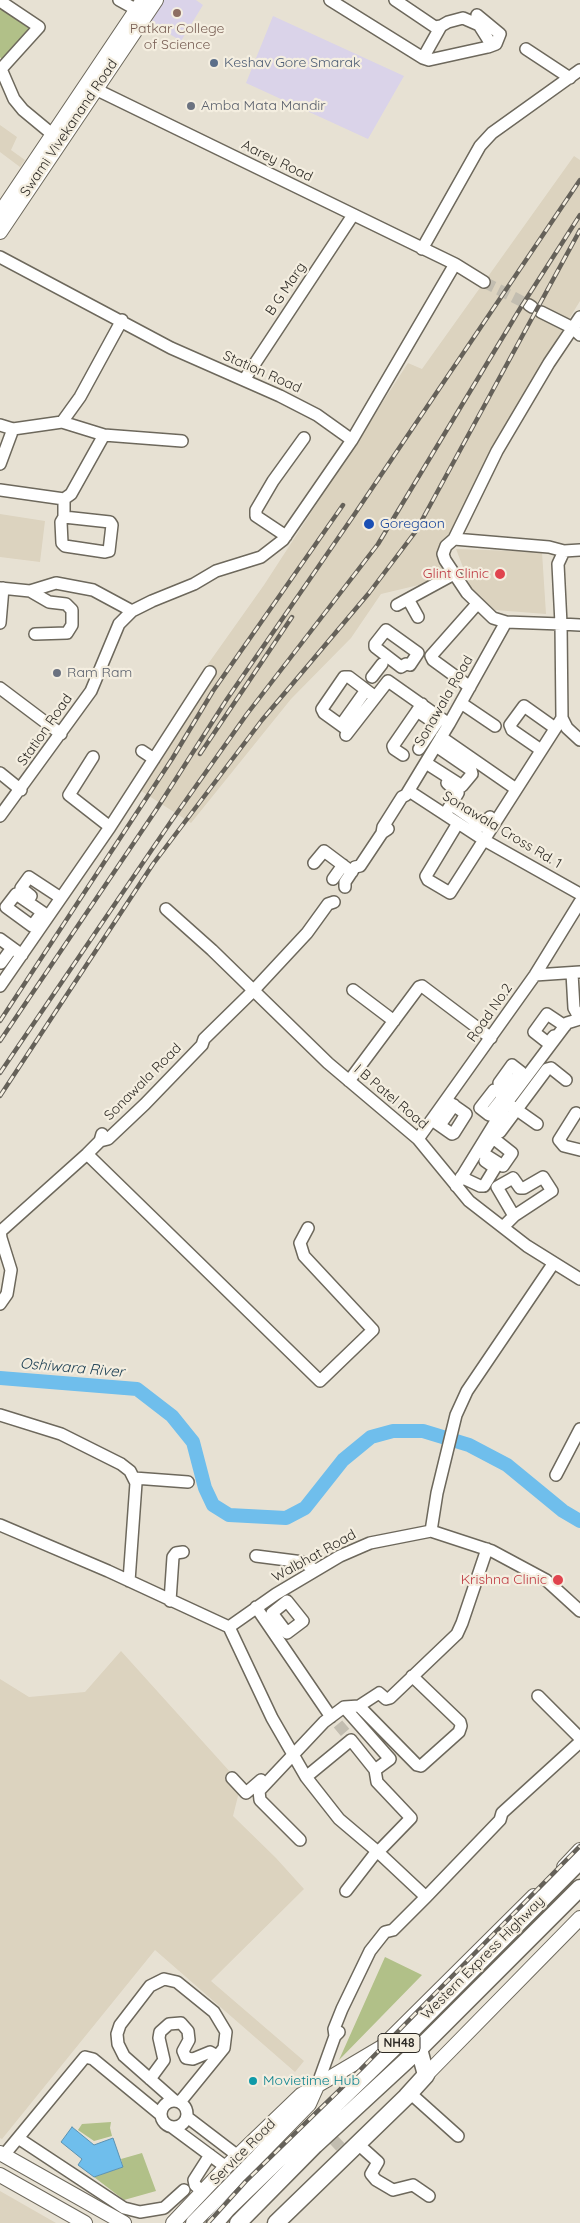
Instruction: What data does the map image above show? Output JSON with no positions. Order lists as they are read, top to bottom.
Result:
{
  "streets": {
    "highway": ["Western Express Highway", "NH48"],
    "main road": ["Swami Vivekanand Road", "Service Road"],
    "street": [
      "Aarey Road",
      "B G Marg",
      "Station Road",
      "Sonawala Road",
      "Sonawala Cross Rd. 1",
      "Road No.2",
      "I B Patel Road",
      "Walbhat Road"
    ]
  },
  "crossings": [
    ["Swami Vivekanand Road", "Aarey Road"],
    ["Aarey Road", "B G Marg"],
    ["B G Marg", "Station Road"],
    ["Sonawala Road", "Sonawala Cross Rd. 1"],
    ["Sonawala Road", "I B Patel Road"],
    ["Road No.2", "I B Patel Road"]
  ],
  "water": ["Oshiwara River"],
  "places": [
    "Patkar College of Science",
    "Keshav Gore Smarak",
    "Amba Mata Mandir",
    "Goregaon",
    "Glint Clinic",
    "Ram Ram",
    "Krishna Clinic",
    "Movietime Hub"
  ]
}
